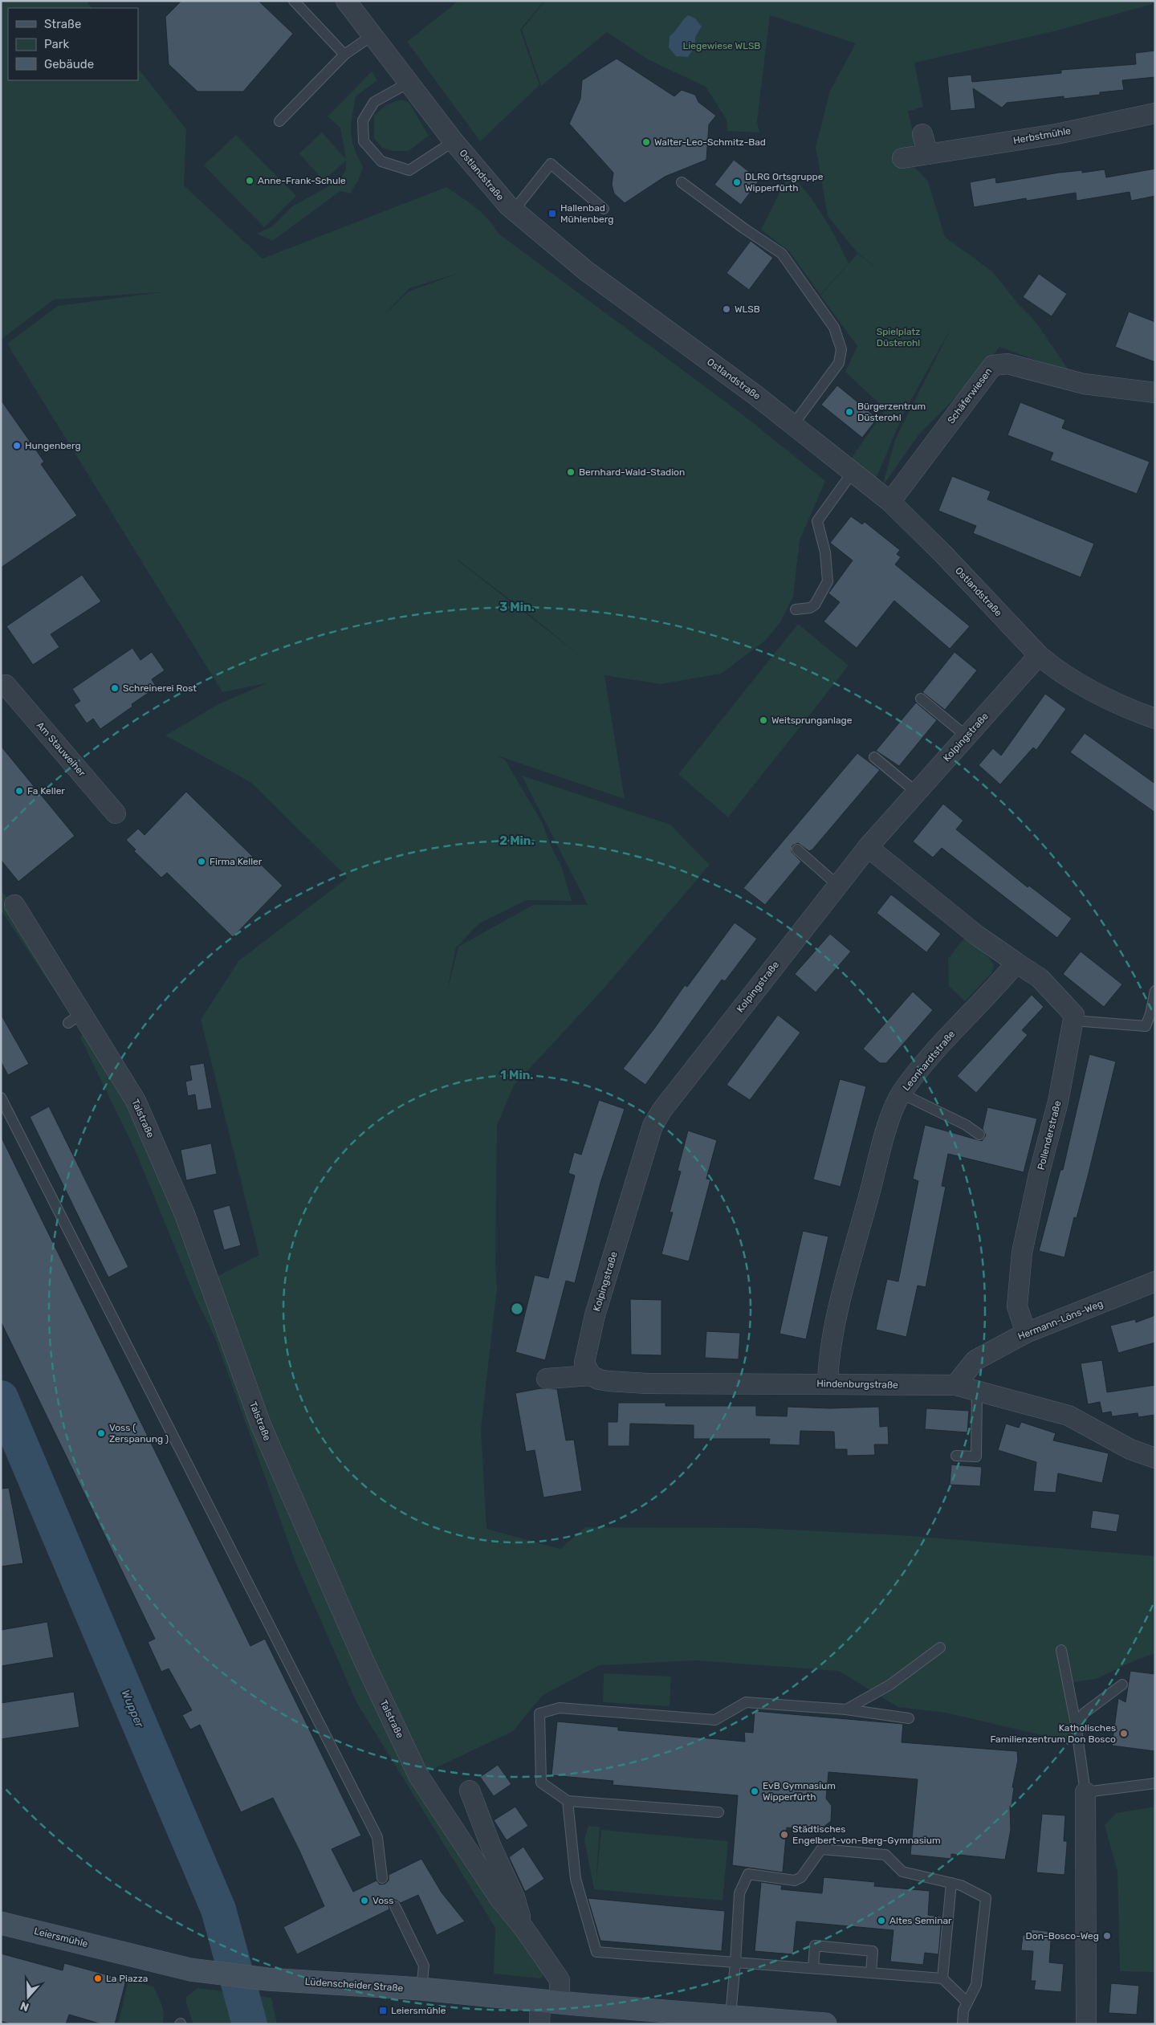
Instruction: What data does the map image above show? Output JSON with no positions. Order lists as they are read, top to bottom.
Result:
{
  "streets": {
    "main road": ["Leiersmühle", "Lüdenscheider Straße"],
    "street": [
      "Herbstmühle",
      "Ostlandstraße",
      "Schäferwiesen",
      "Kolpingstraße",
      "Am Stauweiher",
      "Leonhardtstraße",
      "Talstraße",
      "Pollenderstraße",
      "Hermann-Löns-Weg",
      "Hindenburgstraße"
    ]
  },
  "crossings": [
    ["Ostlandstraße", "Schäferwiesen"],
    ["Ostlandstraße", "Kolpingstraße"],
    ["Kolpingstraße", "Hindenburgstraße"],
    ["Leonhardtstraße", "Hindenburgstraße"],
    ["Talstraße", "Lüdenscheider Straße"],
    ["Pollenderstraße", "Hermann-Löns-Weg"],
    ["Hermann-Löns-Weg", "Hindenburgstraße"],
    ["Leiersmühle", "Lüdenscheider Straße"]
  ],
  "water": ["Wupper"],
  "parks": ["Liegewiese WLSB", "Spielplatz Düsterohl"],
  "places": {
    "other": [
      "Walter-Leo-Schmitz-Bad",
      "Anne-Frank-Schule",
      "DLRG Ortsgruppe Wipperfürth",
      "WLSB",
      "Bürgerzentrum Düsterohl",
      "Hungenberg",
      "Bernhard-Wald-Stadion",
      "Schreinerei Rost",
      "Weitsprunganlage",
      "Fa Keller",
      "Firma Keller",
      "Voss ( Zerspanung )",
      "Katholisches Familienzentrum Don Bosco",
      "EvB Gymnasium Wipperfürth",
      "Städtisches Engelbert-von-Berg-Gymnasium",
      "Voss",
      "Altes Seminar",
      "Don-Bosco-Weg",
      "La Piazza"
    ],
    "transit": ["Hallenbad Mühlenberg", "Leiersmühle"]
  },
  "legend": ["Straße", "Park", "Gebäude"],
  "north": "bottom",
  "rings": ["3 Min.", "2 Min.", "1 Min."]
}
